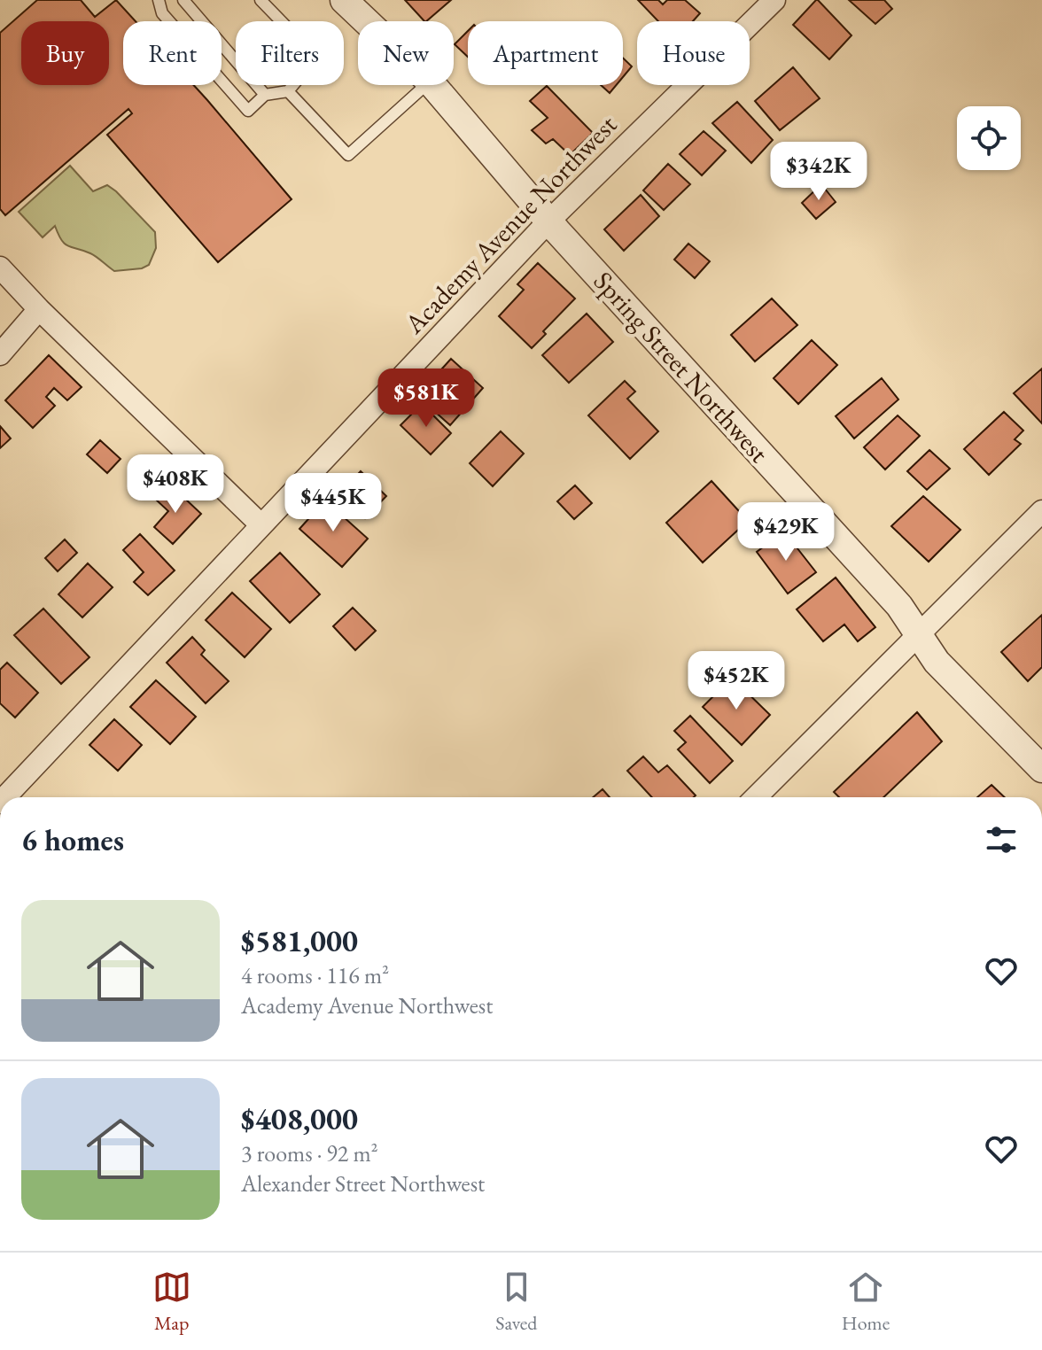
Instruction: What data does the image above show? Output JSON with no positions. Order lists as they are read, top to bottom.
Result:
{
  "streets": {
    "street": ["Academy Avenue Northwest", "Spring Street Northwest"]
  },
  "crossings": [
    ["Academy Avenue Northwest", "Spring Street Northwest"]
  ],
  "page": {
    "chip": [
      "Buy",
      "Rent",
      "Filters",
      "New",
      "Apartment",
      "House"
    ],
    "price": [
      "$342K",
      "$581K",
      "$408K",
      "$445K",
      "$429K",
      "$452K"
    ],
    "heading": "6 homes",
    "list": [
      {
        "name": "$581,000",
        "note": "4 rooms · 116 m² · Academy Avenue Northwest"
      },
      {
        "name": "$408,000",
        "note": "3 rooms · 92 m² · Alexander Street Northwest"
      }
    ],
    "tabs": ["Map", "Saved", "Home"]
  }
}
